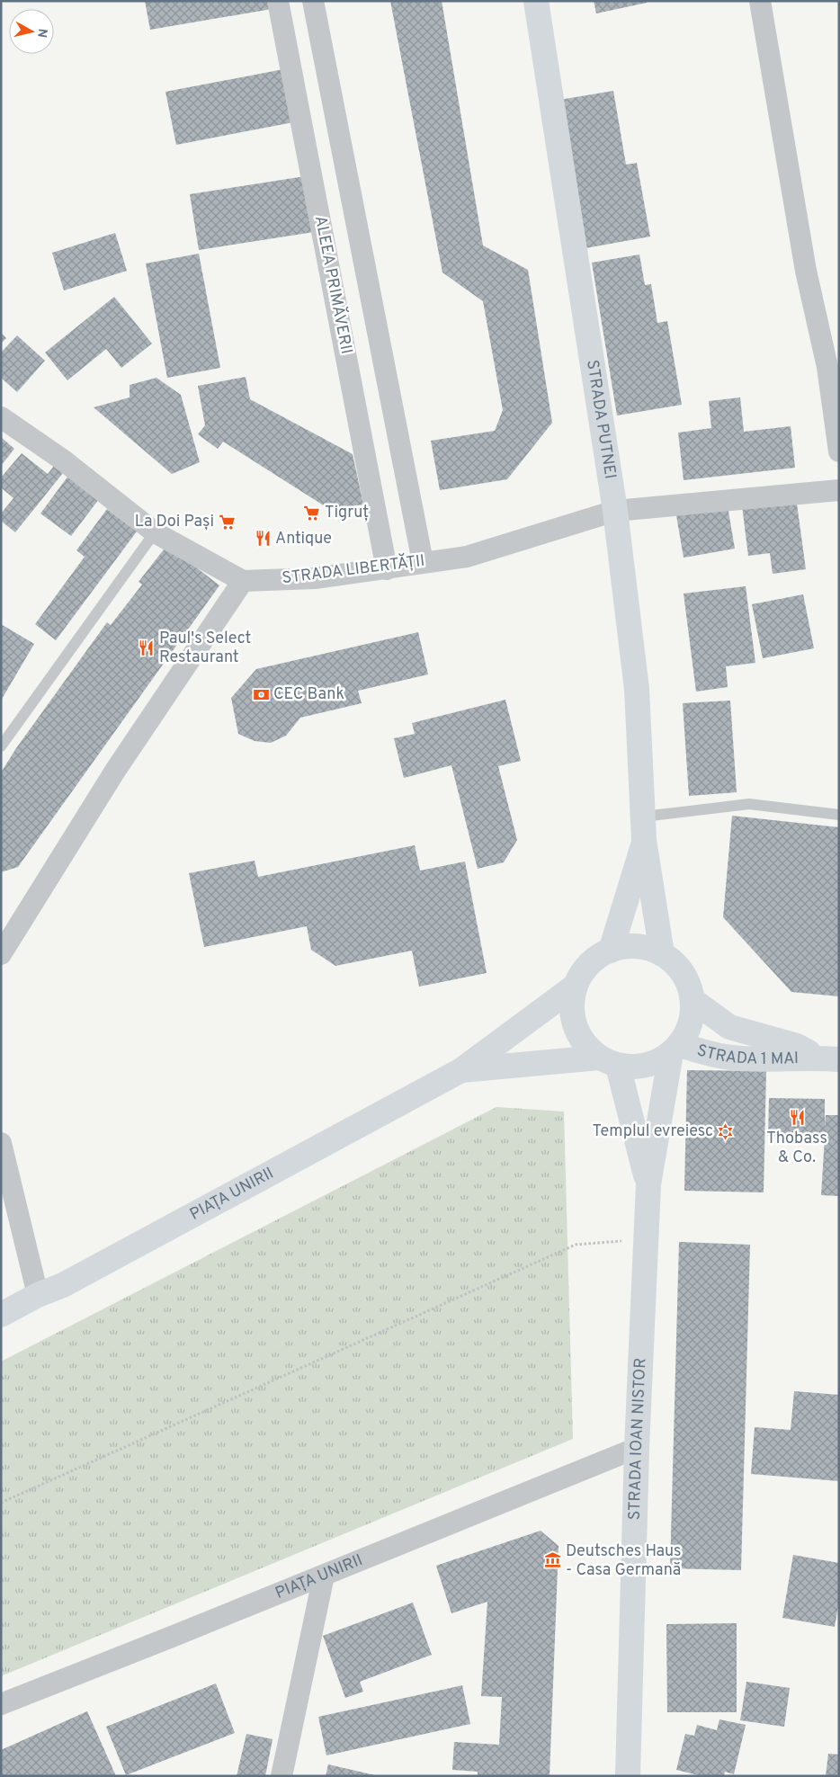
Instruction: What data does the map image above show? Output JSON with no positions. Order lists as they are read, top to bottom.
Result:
{
  "streets": {
    "main road": [
      "STRADA PUTNEI",
      "STRADA 1 MAI",
      "PIAȚA UNIRII",
      "STRADA IOAN NISTOR"
    ],
    "street": ["ALEEA PRIMĂVERII", "STRADA LIBERTĂȚII"]
  },
  "crossings": [
    ["ALEEA PRIMĂVERII", "STRADA LIBERTĂȚII"],
    ["STRADA PUTNEI", "STRADA LIBERTĂȚII"],
    ["STRADA PUTNEI", "STRADA 1 MAI"],
    ["STRADA PUTNEI", "PIAȚA UNIRII"],
    ["STRADA PUTNEI", "STRADA IOAN NISTOR"],
    ["STRADA 1 MAI", "PIAȚA UNIRII"],
    ["STRADA 1 MAI", "STRADA IOAN NISTOR"],
    ["PIAȚA UNIRII", "STRADA IOAN NISTOR"]
  ],
  "places": {
    "supermarket": ["Tigruț", "La Doi Pași"],
    "restaurant": ["Antique", "Paul's Select Restaurant", "Thobass & Co."],
    "bank": ["CEC Bank"],
    "synagogue": ["Templul evreiesc"],
    "museum": ["Deutsches Haus - Casa Germană"]
  },
  "north": "right"
}
